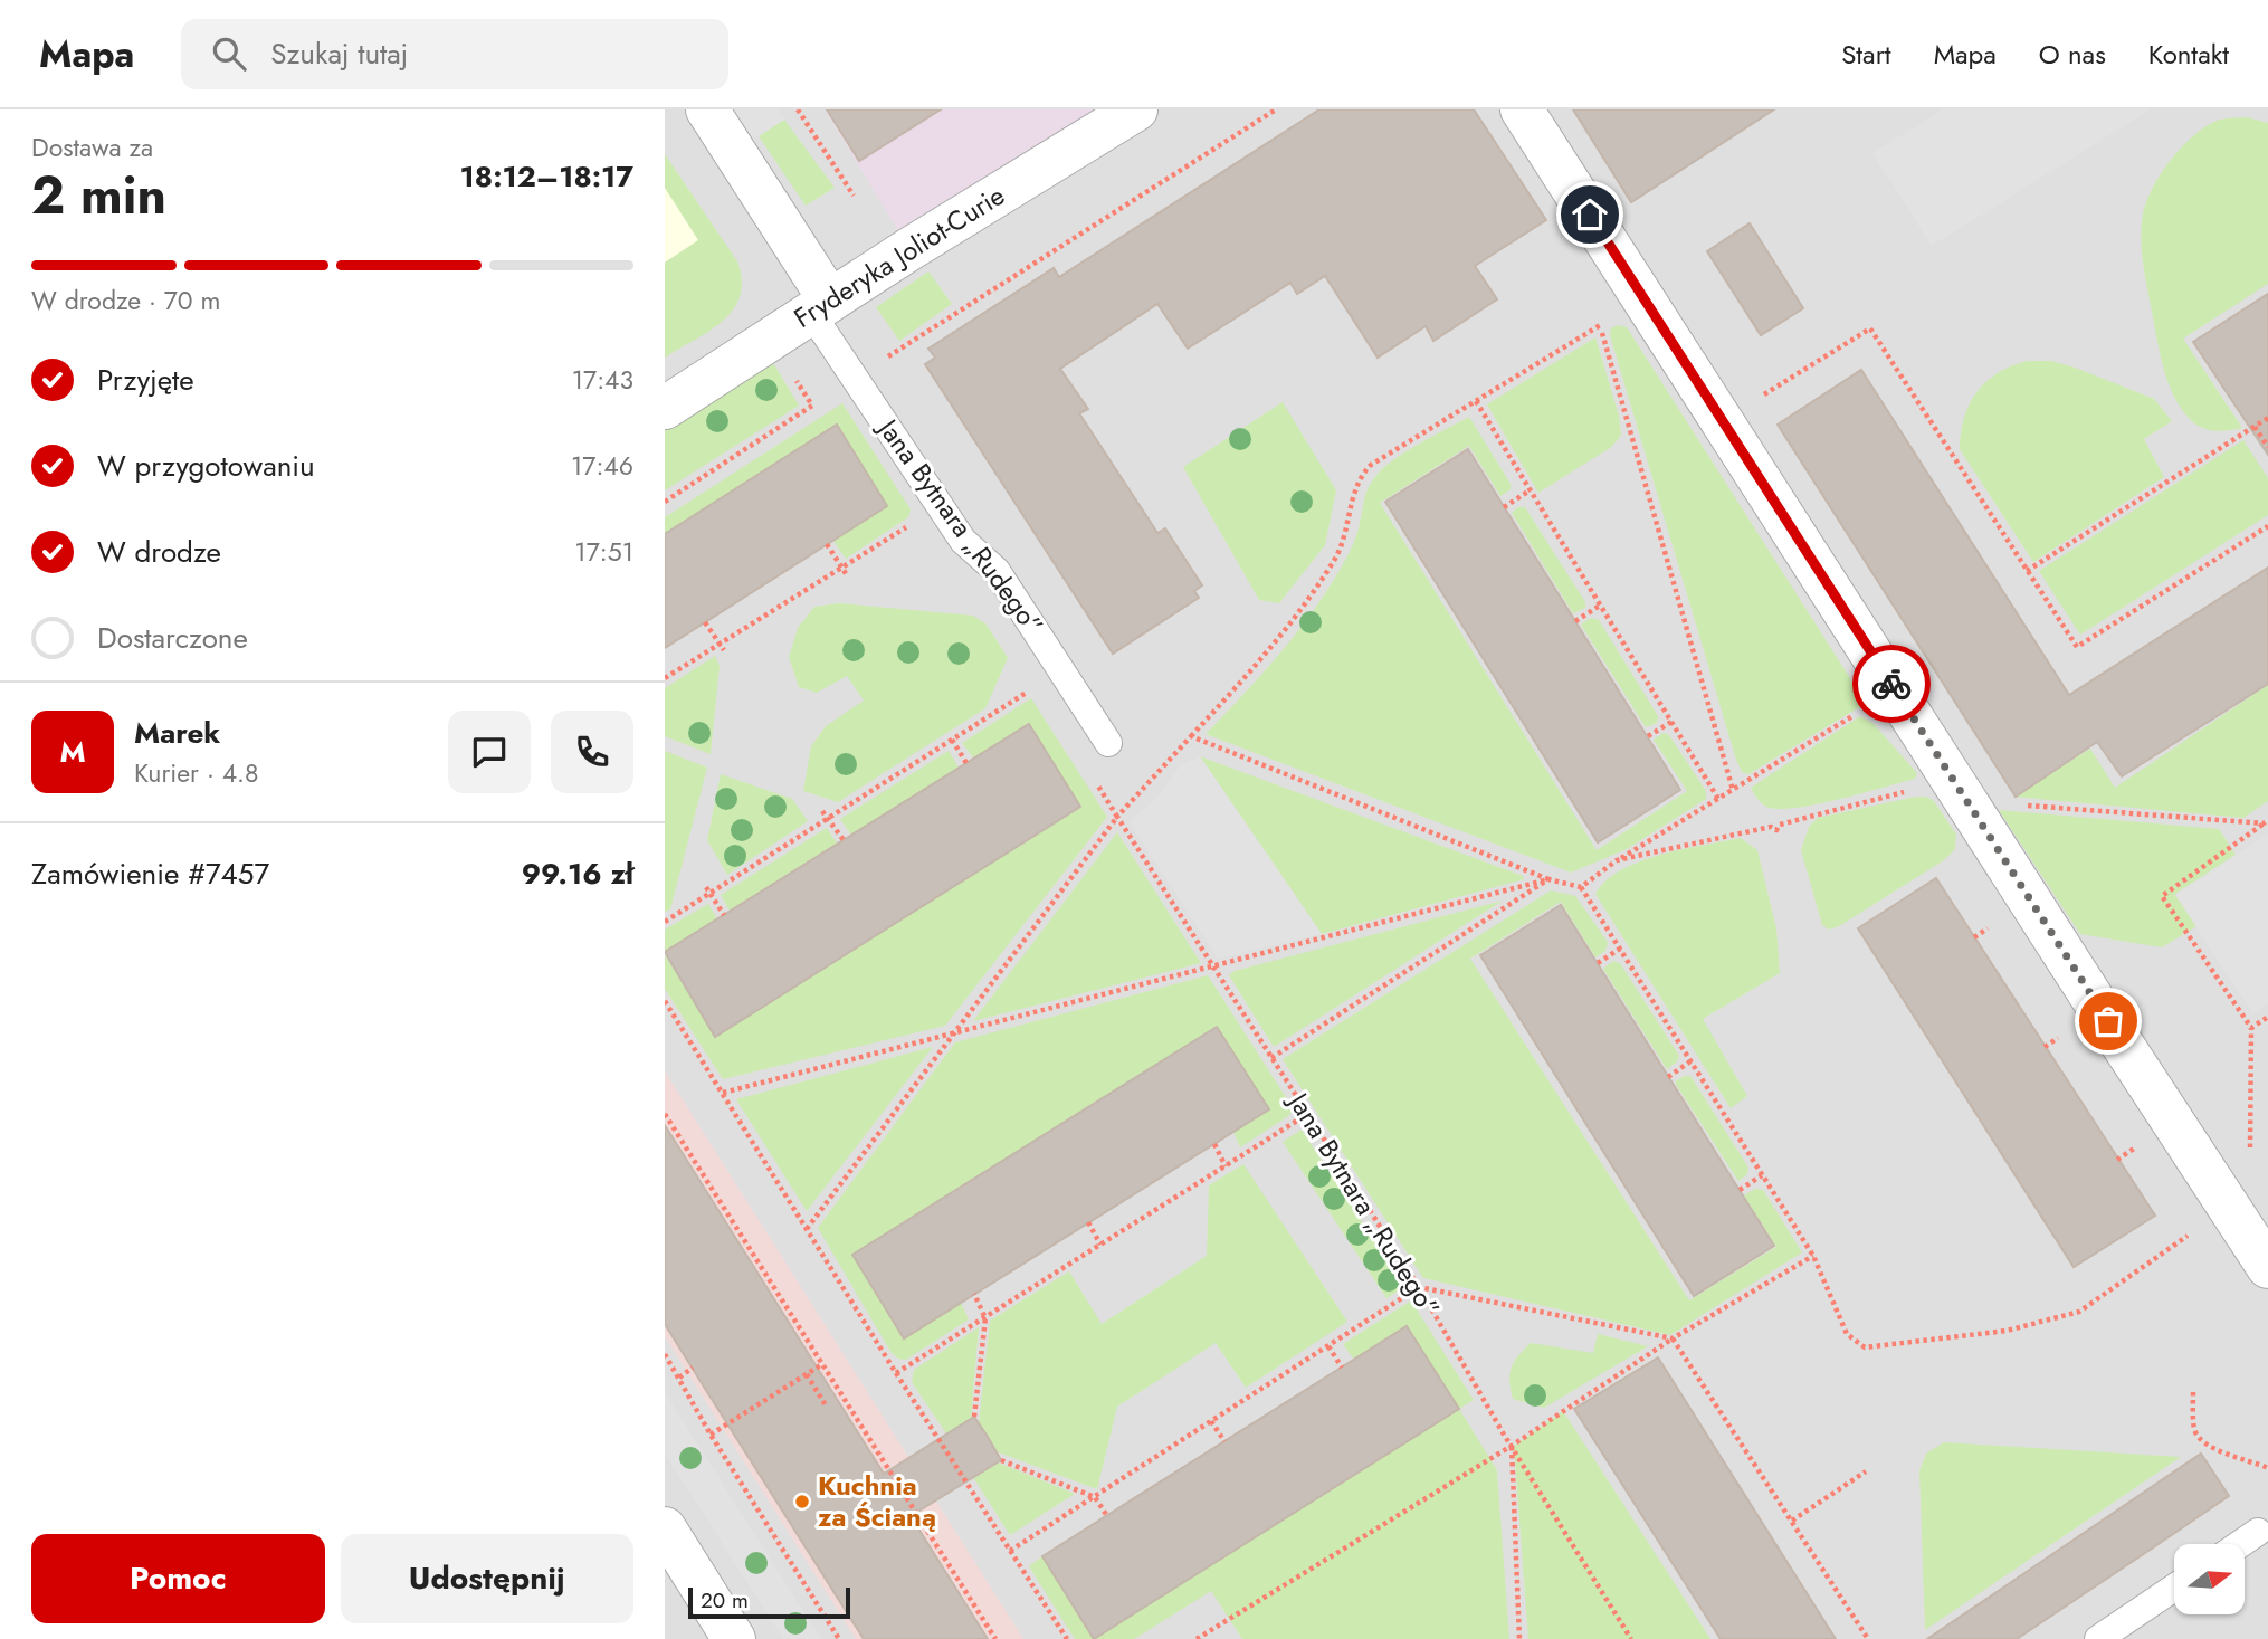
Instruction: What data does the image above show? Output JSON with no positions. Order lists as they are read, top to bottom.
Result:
{
  "streets": {
    "street": ["Fryderyka Joliot-Curie", "Jana Bytnara „Rudego”"]
  },
  "crossings": [
    ["Fryderyka Joliot-Curie", "Jana Bytnara „Rudego”"]
  ],
  "places": ["Kuchnia za Ścianą"],
  "scale_bar": "20 m",
  "north": "right",
  "page": {
    "header": "Mapa",
    "search": "Szukaj tutaj",
    "nav": [
      "Start",
      "Mapa",
      "O nas",
      "Kontakt"
    ],
    "heading": ["2 min", "Dostawa za", "18:12–18:17"],
    "panel": [
      "Marek",
      "Kurier · 4.8",
      "Zamówienie #7457",
      "99.16 zł"
    ],
    "bar": "W drodze · 70 m",
    "list": [
      ["Przyjęte", "17:43"],
      ["W przygotowaniu", "17:46"],
      ["W drodze", "17:51"],
      "Dostarczone"
    ],
    "round": "M",
    "buttons": ["Pomoc", "Udostępnij"],
    "scale": "20 m"
  }
}
